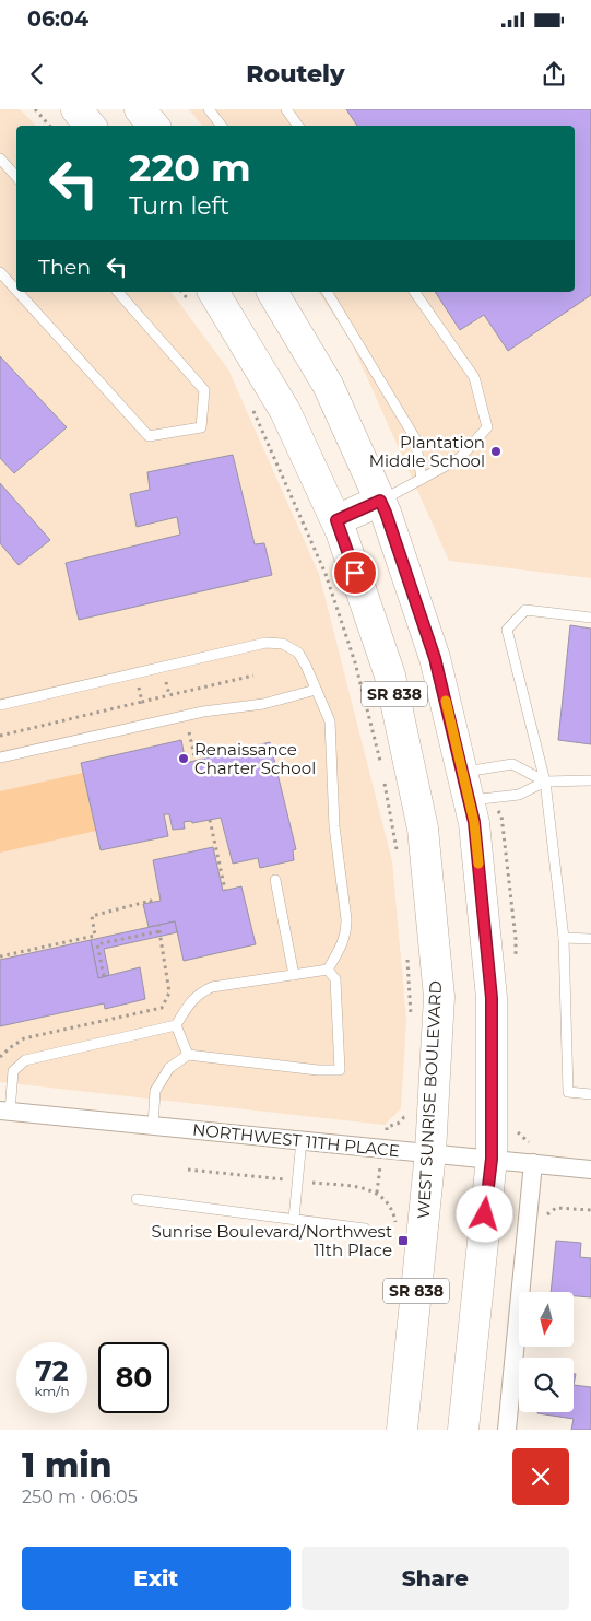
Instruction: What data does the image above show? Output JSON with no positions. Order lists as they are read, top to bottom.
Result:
{
  "streets": {
    "highway": ["SR 838", "WEST SUNRISE BOULEVARD"],
    "street": ["NORTHWEST 11TH PLACE"]
  },
  "crossings": [
    ["SR 838", "NORTHWEST 11TH PLACE"],
    ["WEST SUNRISE BOULEVARD", "NORTHWEST 11TH PLACE"]
  ],
  "places": {
    "other": ["Plantation Middle School", "Renaissance Charter School"],
    "transit": ["Sunrise Boulevard/Northwest 11th Place"]
  },
  "north": "bottom",
  "page": {
    "status": "06:04",
    "header": "Routely",
    "turn": ["220 m", "Turn left"],
    "then": "Then",
    "speed": "72 km/h",
    "limit": "80",
    "heading": ["1 min", "250 m · 06:05"],
    "buttons": ["Exit", "Share"]
  }
}
